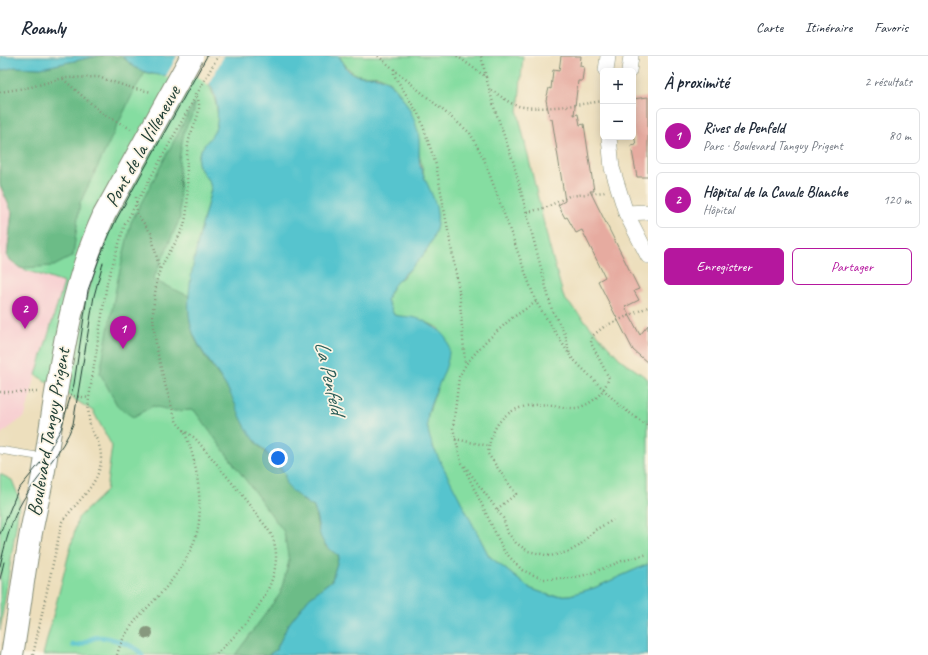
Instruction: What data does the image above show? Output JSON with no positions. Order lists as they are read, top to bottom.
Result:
{
  "streets": {
    "main road": ["Pont de la Villeneuve", "Boulevard Tanguy Prigent"]
  },
  "crossings": [
    ["Pont de la Villeneuve", "Boulevard Tanguy Prigent"]
  ],
  "water": ["La Penfeld"],
  "page": {
    "header": "Roamly",
    "nav": ["Carte", "Itinéraire", "Favoris"],
    "heading": ["À proximité", "2 résultats"],
    "map_buttons": ["+", "−"],
    "list": [
      {
        "mark": "1",
        "name": "Rives de Penfeld",
        "note": "Parc · Boulevard Tanguy Prigent",
        "value": "80 m"
      },
      {
        "mark": "2",
        "name": "Hôpital de la Cavale Blanche",
        "note": "Hôpital",
        "value": "120 m"
      }
    ],
    "buttons": ["Enregistrer", "Partager"],
    "pins": ["2", "1"]
  }
}
